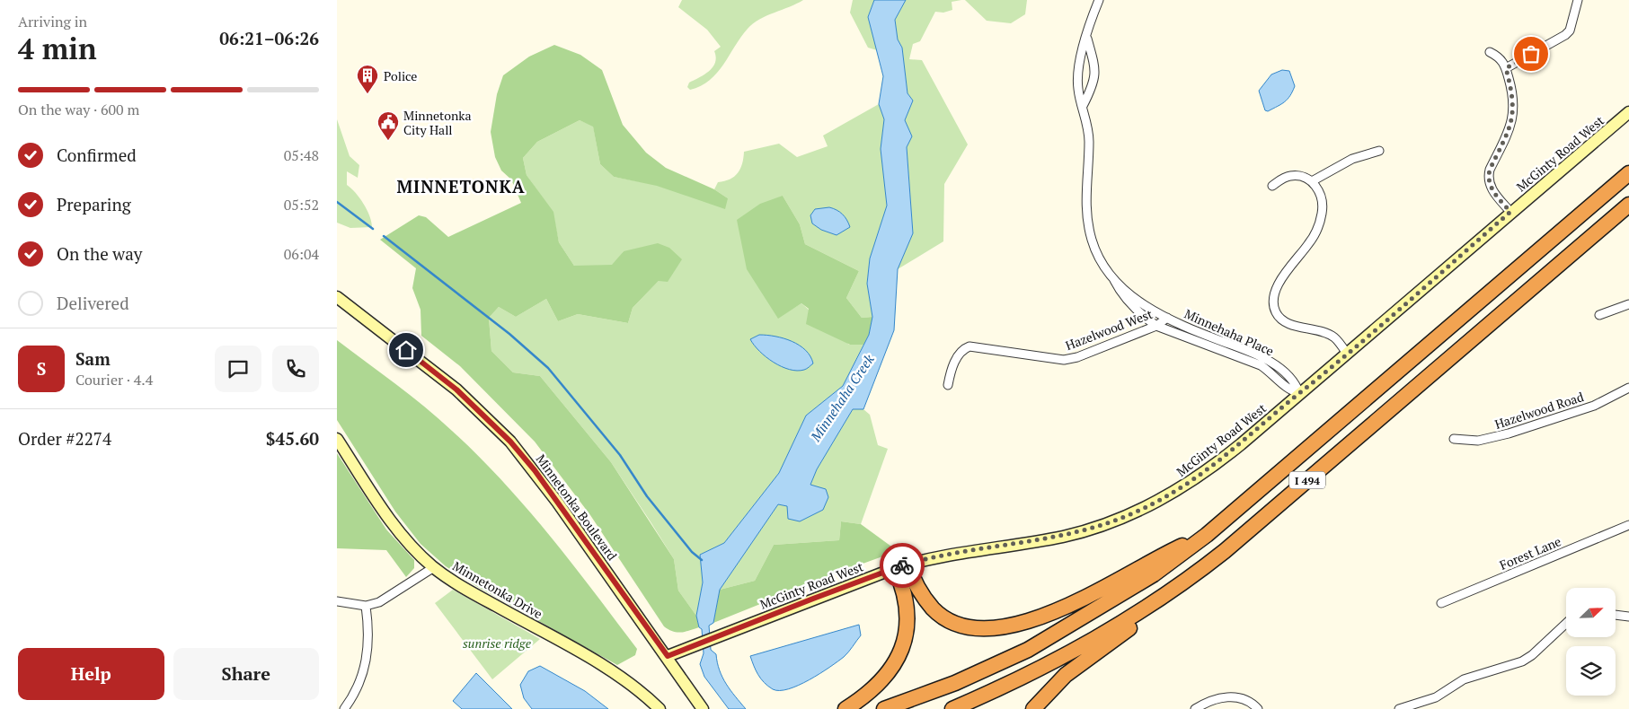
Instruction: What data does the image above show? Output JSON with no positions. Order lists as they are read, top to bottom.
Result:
{
  "streets": {
    "highway": ["I 494"],
    "main road": ["McGinty Road West", "Minnetonka Boulevard", "Minnetonka Drive"],
    "street": [
      "Hazelwood West",
      "Minnehaha Place",
      "Hazelwood Road",
      "Forest Lane"
    ]
  },
  "crossings": [
    ["McGinty Road West", "Minnehaha Place"],
    ["McGinty Road West", "Minnetonka Boulevard"],
    ["Hazelwood West", "Minnehaha Place"]
  ],
  "districts": ["MINNETONKA"],
  "water": ["Minnehaha Creek"],
  "parks": ["sunrise ridge"],
  "places": {
    "building": ["Police"],
    "public building": ["Minnetonka City Hall"]
  },
  "north": "top right",
  "page": {
    "heading": ["4 min", "Arriving in", "06:21–06:26"],
    "panel": [
      "Sam",
      "Courier · 4.4",
      "Order #2274",
      "$45.60"
    ],
    "bar": "On the way · 600 m",
    "list": [
      ["Confirmed", "05:48"],
      ["Preparing", "05:52"],
      ["On the way", "06:04"],
      "Delivered"
    ],
    "round": "S",
    "buttons": ["Help", "Share"]
  }
}
